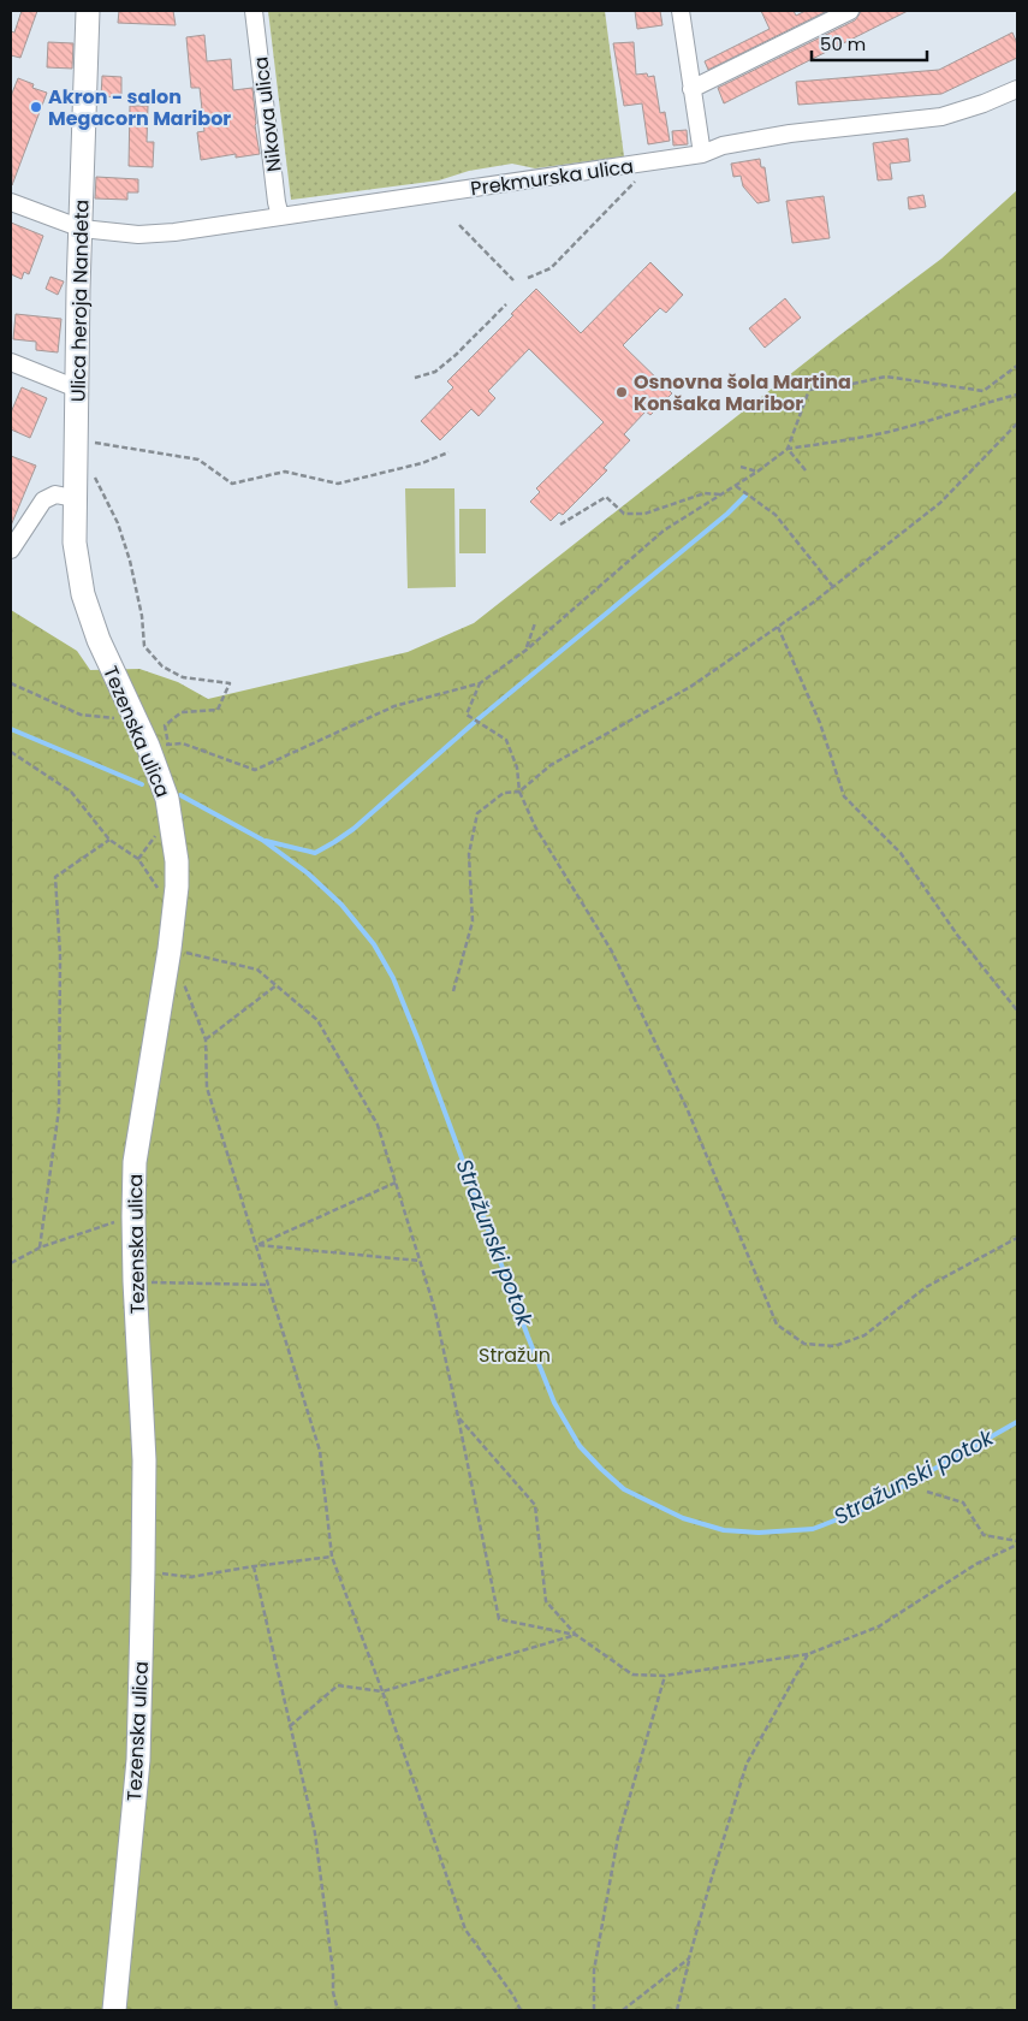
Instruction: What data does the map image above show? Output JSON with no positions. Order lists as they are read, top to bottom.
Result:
{
  "streets": {
    "street": [
      "Nikova ulica",
      "Prekmurska ulica",
      "Ulica heroja Nandeta",
      "Tezenska ulica"
    ]
  },
  "crossings": [
    ["Nikova ulica", "Prekmurska ulica"],
    ["Prekmurska ulica", "Ulica heroja Nandeta"],
    ["Ulica heroja Nandeta", "Tezenska ulica"]
  ],
  "water": ["Stražunski potok"],
  "parks": ["Stražun"],
  "places": ["Akron - salon Megacorn Maribor", "Osnovna šola Martina Konšaka Maribor"],
  "scale_bar": "50 m"
}
